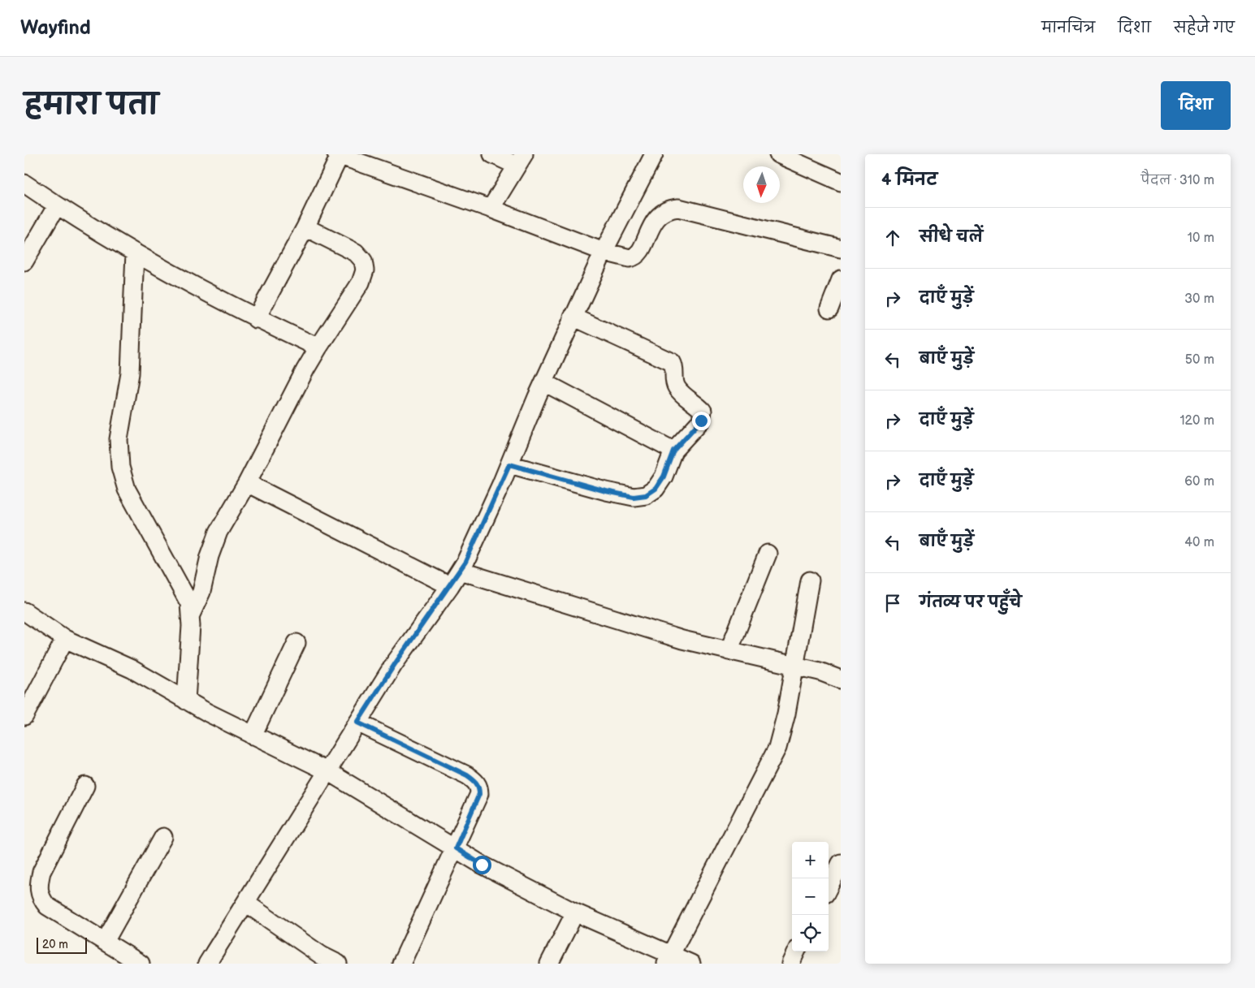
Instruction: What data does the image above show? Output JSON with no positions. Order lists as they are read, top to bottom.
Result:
{
  "scale_bar": "20 m",
  "north": "bottom",
  "page": {
    "header": "Wayfind",
    "nav": ["मानचित्र", "दिशा", "सहेजे गए"],
    "title": "हमारा पता",
    "buttons": "दिशा",
    "heading": ["4 मिनट", "पैदल · 310 m"],
    "list": [
      ["सीधे चलें", "10 m"],
      ["दाएँ मुड़ें", "30 m"],
      ["बाएँ मुड़ें", "50 m"],
      ["दाएँ मुड़ें", "120 m"],
      ["दाएँ मुड़ें", "60 m"],
      ["बाएँ मुड़ें", "40 m"],
      "गंतव्य पर पहुँचे"
    ],
    "map_buttons": ["+", "−"],
    "scale": "20 m"
  }
}
